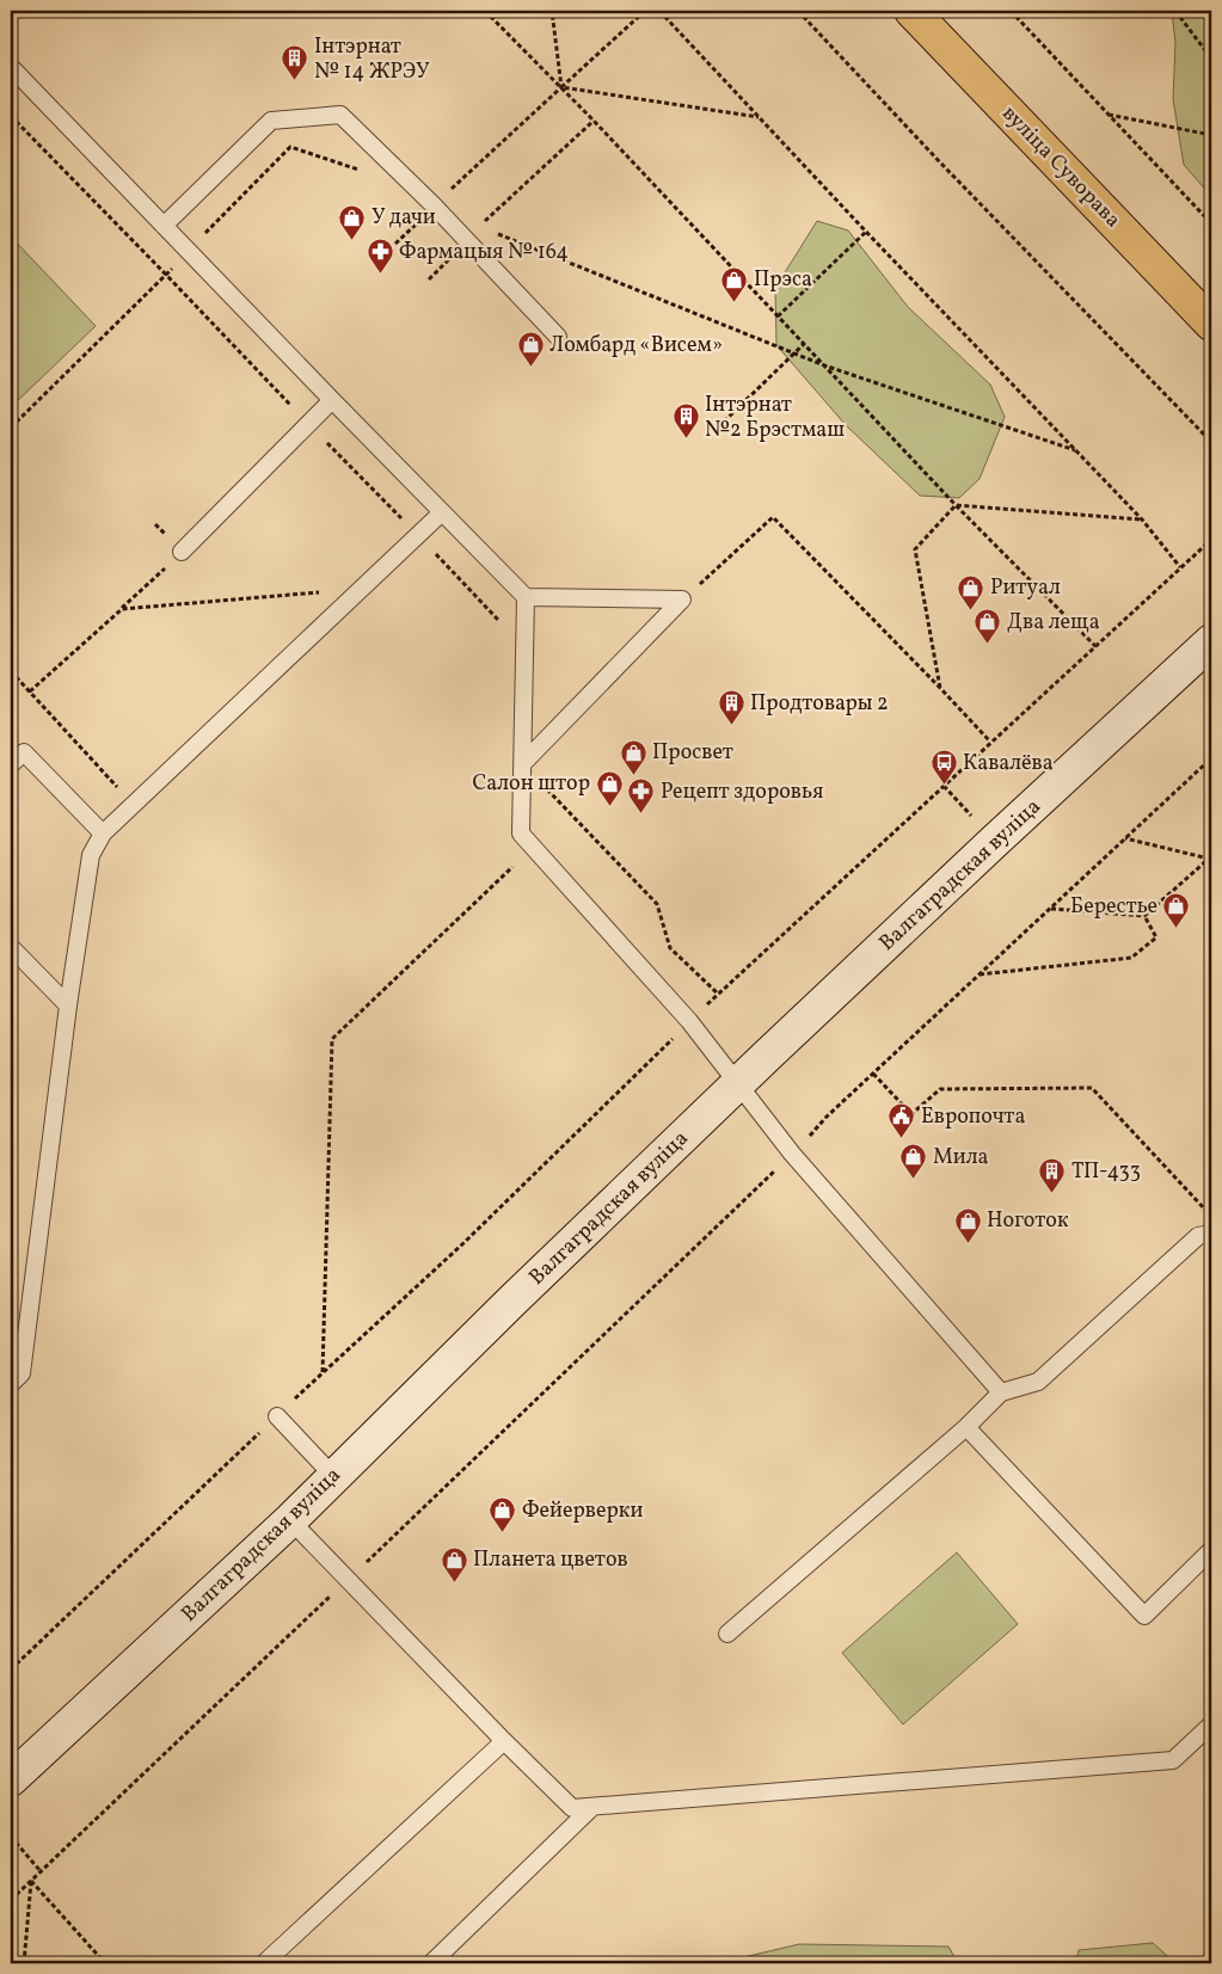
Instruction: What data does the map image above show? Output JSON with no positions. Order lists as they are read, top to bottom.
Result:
{
  "streets": {
    "main road": ["вуліца Суворава", "Валгаградская вуліца"]
  },
  "places": {
    "building": [
      "Інтэрнат № 14 ЖРЭУ",
      "Інтэрнат №2 Брэстмаш",
      "Продтовары 2",
      "ТП-433"
    ],
    "shop": [
      "У дачи",
      "Прэса",
      "Ломбард «Висем»",
      "Ритуал",
      "Два леща",
      "Просвет",
      "Салон штор",
      "Берестье",
      "Мила",
      "Ноготок",
      "Фейерверки",
      "Планета цветов"
    ],
    "pharmacy": ["Фармацыя № 164", "Рецепт здоровья"],
    "bus stop": ["Кавалёва"],
    "public building": ["Европочта"]
  }
}
